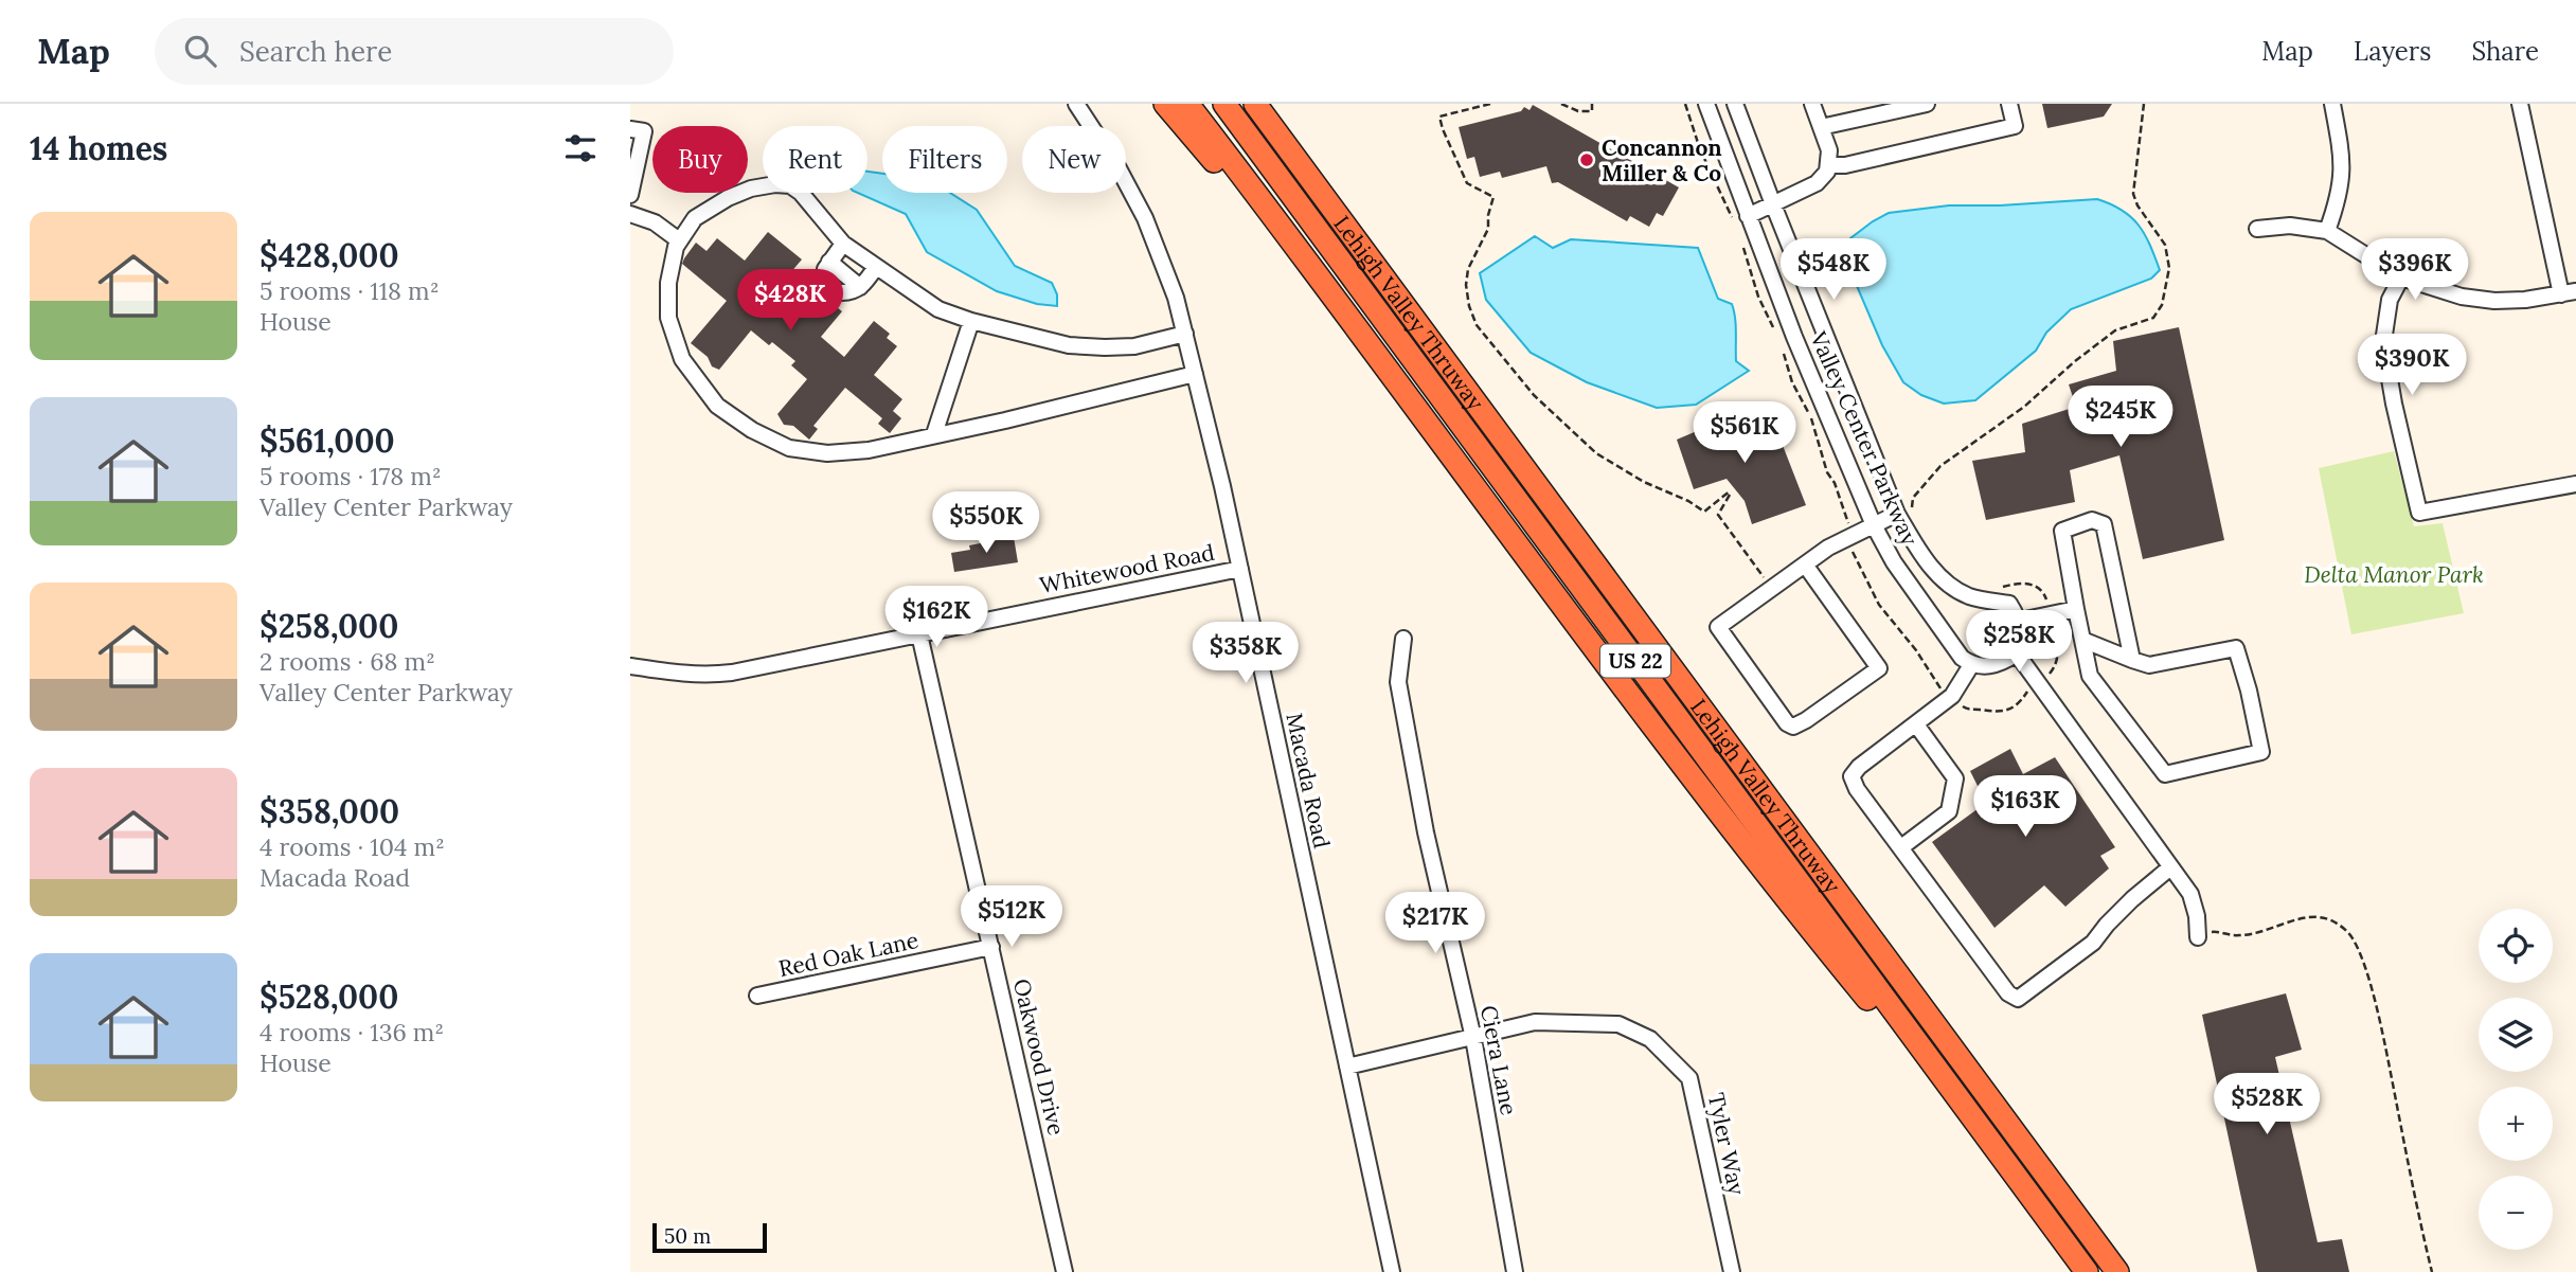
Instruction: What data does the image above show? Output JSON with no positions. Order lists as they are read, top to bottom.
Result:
{
  "streets": {
    "highway": ["Lehigh Valley Thruway", "US 22"],
    "street": [
      "Valley Center Parkway",
      "Whitewood Road",
      "Macada Road",
      "Red Oak Lane",
      "Oakwood Drive",
      "Ciera Lane",
      "Tyler Way"
    ]
  },
  "crossings": [
    ["Whitewood Road", "Macada Road"],
    ["Whitewood Road", "Oakwood Drive"],
    ["Macada Road", "Tyler Way"],
    ["Red Oak Lane", "Oakwood Drive"],
    ["Ciera Lane", "Tyler Way"]
  ],
  "parks": ["Delta Manor Park"],
  "places": ["Concannon Miller & Co"],
  "scale_bar": "50 m",
  "page": {
    "header": "Map",
    "search": "Search here",
    "nav": ["Map", "Layers", "Share"],
    "heading": "14 homes",
    "chip": [
      "Buy",
      "Rent",
      "Filters",
      "New"
    ],
    "list": [
      {
        "name": "$428,000",
        "note": "5 rooms · 118 m² · House"
      },
      {
        "name": "$561,000",
        "note": "5 rooms · 178 m² · Valley Center Parkway"
      },
      {
        "name": "$258,000",
        "note": "2 rooms · 68 m² · Valley Center Parkway"
      },
      {
        "name": "$358,000",
        "note": "4 rooms · 104 m² · Macada Road"
      },
      {
        "name": "$528,000",
        "note": "4 rooms · 136 m² · House"
      }
    ],
    "price": [
      "$548K",
      "$396K",
      "$428K",
      "$390K",
      "$245K",
      "$561K",
      "$550K",
      "$162K",
      "$258K",
      "$358K",
      "$163K",
      "$512K",
      "$217K",
      "$528K"
    ],
    "map_buttons": ["+", "−"],
    "scale": "50 m"
  }
}
